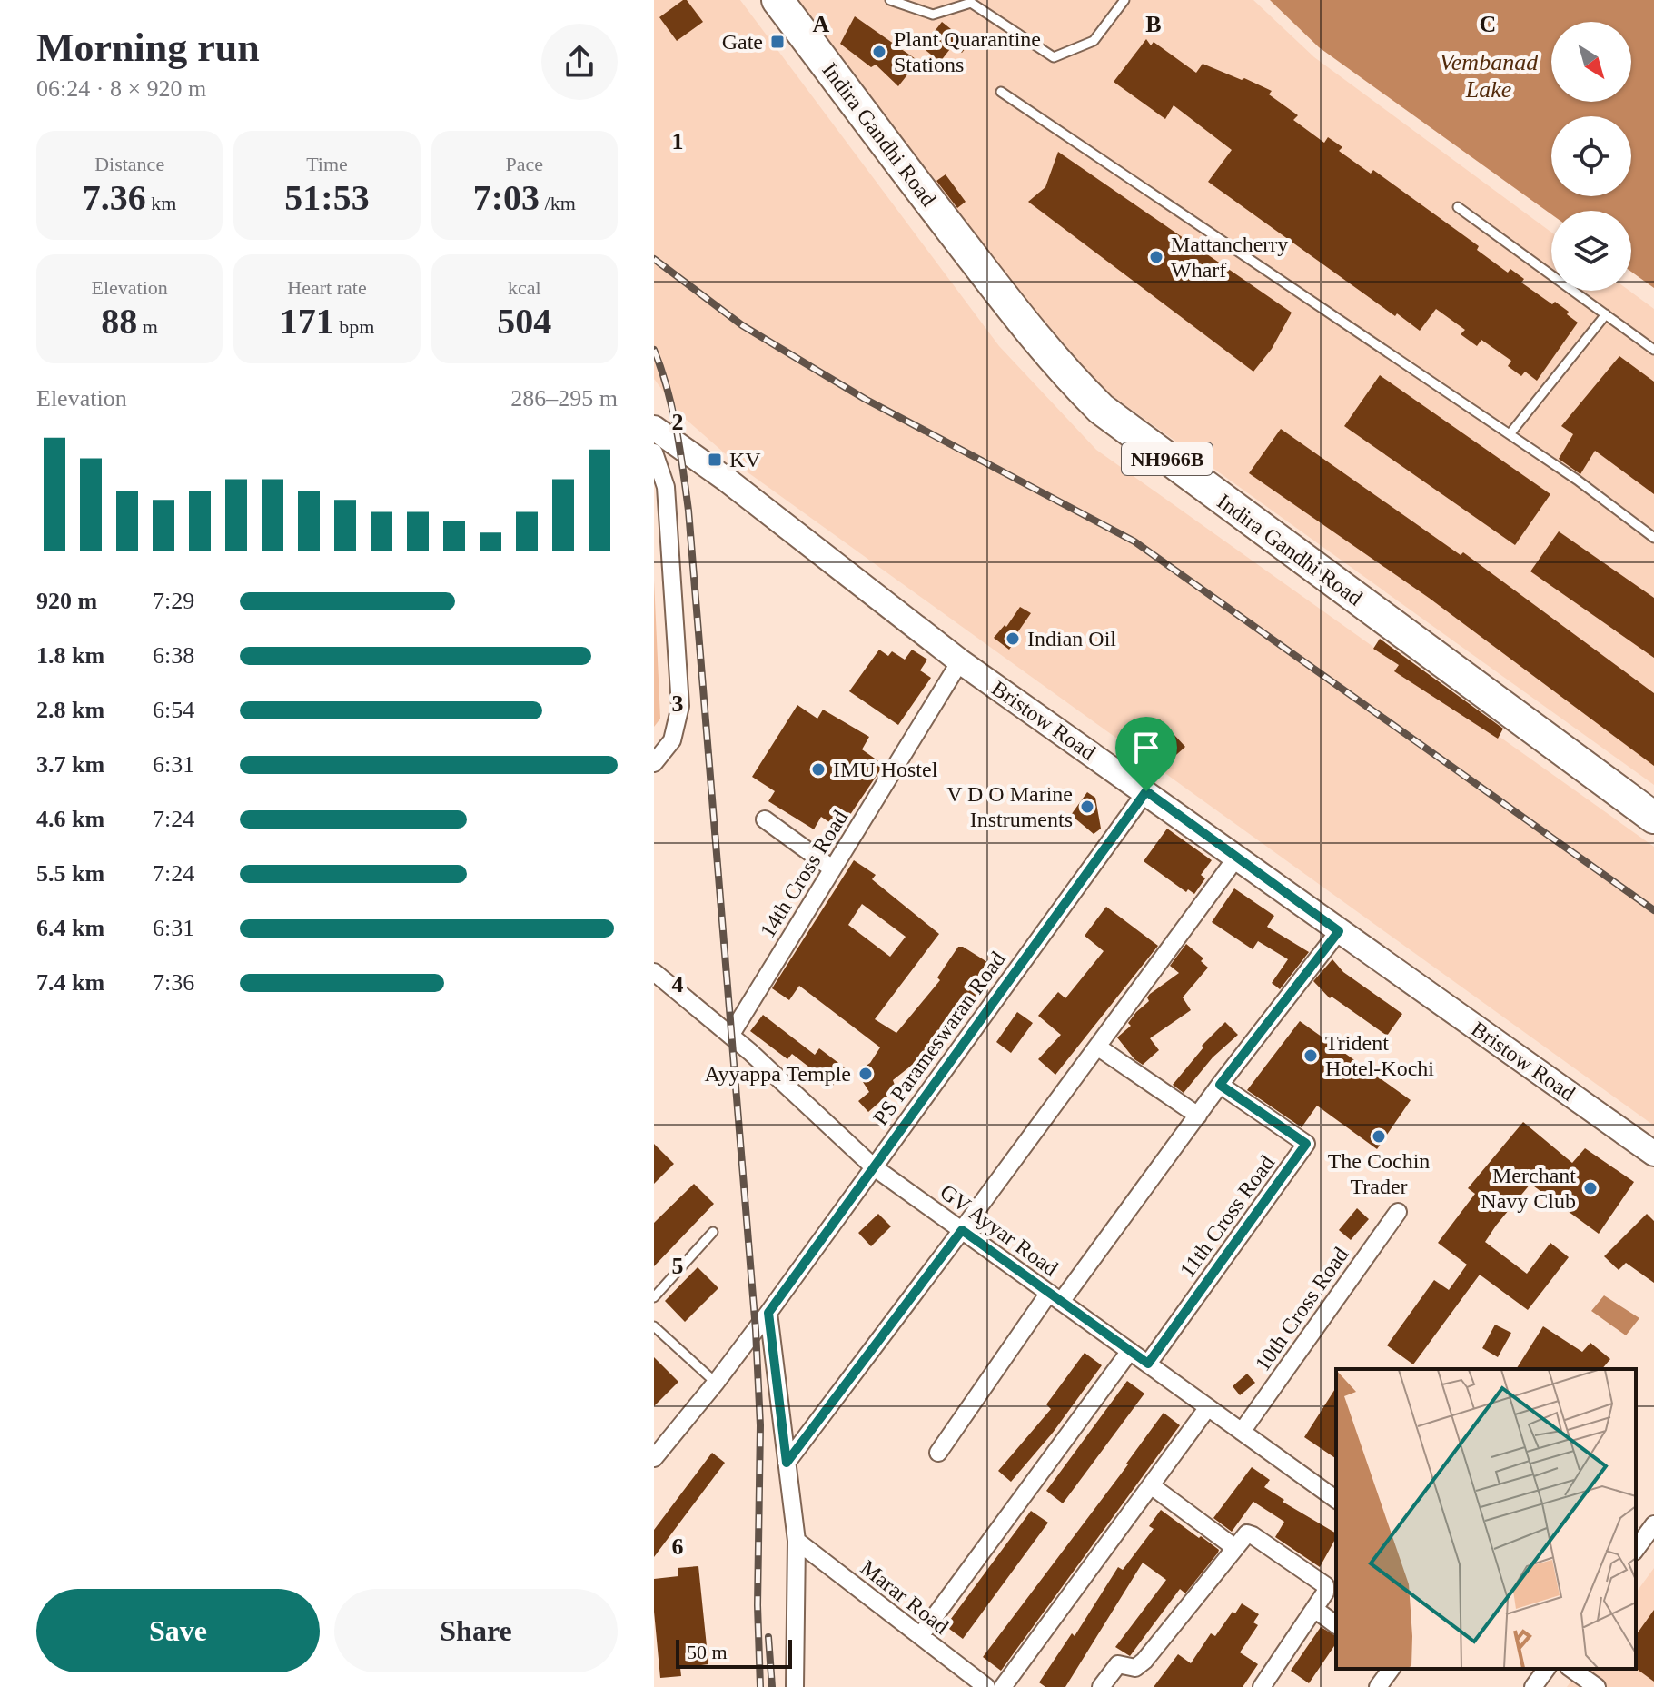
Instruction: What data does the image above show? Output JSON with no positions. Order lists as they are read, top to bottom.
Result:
{
  "streets": {
    "highway": ["Indira Gandhi Road", "NH966B"],
    "street": [
      "Bristow Road",
      "14th Cross Road",
      "PS Parameswaran Road",
      "11th Cross Road",
      "GV Ayyar Road",
      "10th Cross Road",
      "Marar Road"
    ]
  },
  "crossings": [
    ["Bristow Road", "14th Cross Road"],
    ["Bristow Road", "PS Parameswaran Road"],
    ["14th Cross Road", "GV Ayyar Road"],
    ["PS Parameswaran Road", "GV Ayyar Road"],
    ["11th Cross Road", "GV Ayyar Road"],
    ["GV Ayyar Road", "10th Cross Road"]
  ],
  "water": ["Vembanad Lake"],
  "places": {
    "transit": ["Gate", "KV"],
    "other": [
      "Plant Quarantine Stations",
      "Mattancherry Wharf",
      "Indian Oil",
      "IMU Hostel",
      "V D O Marine Instruments",
      "Trident Hotel-Kochi",
      "Ayyappa Temple",
      "The Cochin Trader",
      "Merchant Navy Club"
    ]
  },
  "scale_bar": "50 m",
  "north": "bottom right",
  "page": {
    "heading": ["Morning run", "06:24 · 8 × 920 m"],
    "stats": [
      ["Distance", "7.36 km"],
      ["Time", "51:53"],
      ["Pace", "7:03 /km"],
      ["Elevation", "88 m"],
      ["Heart rate", "171 bpm"],
      ["kcal", "504"]
    ],
    "chart": ["Elevation", "286–295 m"],
    "list": [
      {
        "name": "920 m",
        "note": "7:29"
      },
      {
        "name": "1.8 km",
        "note": "6:38"
      },
      {
        "name": "2.8 km",
        "note": "6:54"
      },
      {
        "name": "3.7 km",
        "note": "6:31"
      },
      {
        "name": "4.6 km",
        "note": "7:24"
      },
      {
        "name": "5.5 km",
        "note": "7:24"
      },
      {
        "name": "6.4 km",
        "note": "6:31"
      },
      {
        "name": "7.4 km",
        "note": "7:36"
      }
    ],
    "buttons": ["Save", "Share"],
    "scale": "50 m"
  },
  "grid": {
    "columns": ["A", "B", "C"],
    "rows": [
      "1",
      "2",
      "3",
      "4",
      "5",
      "6"
    ]
  }
}
